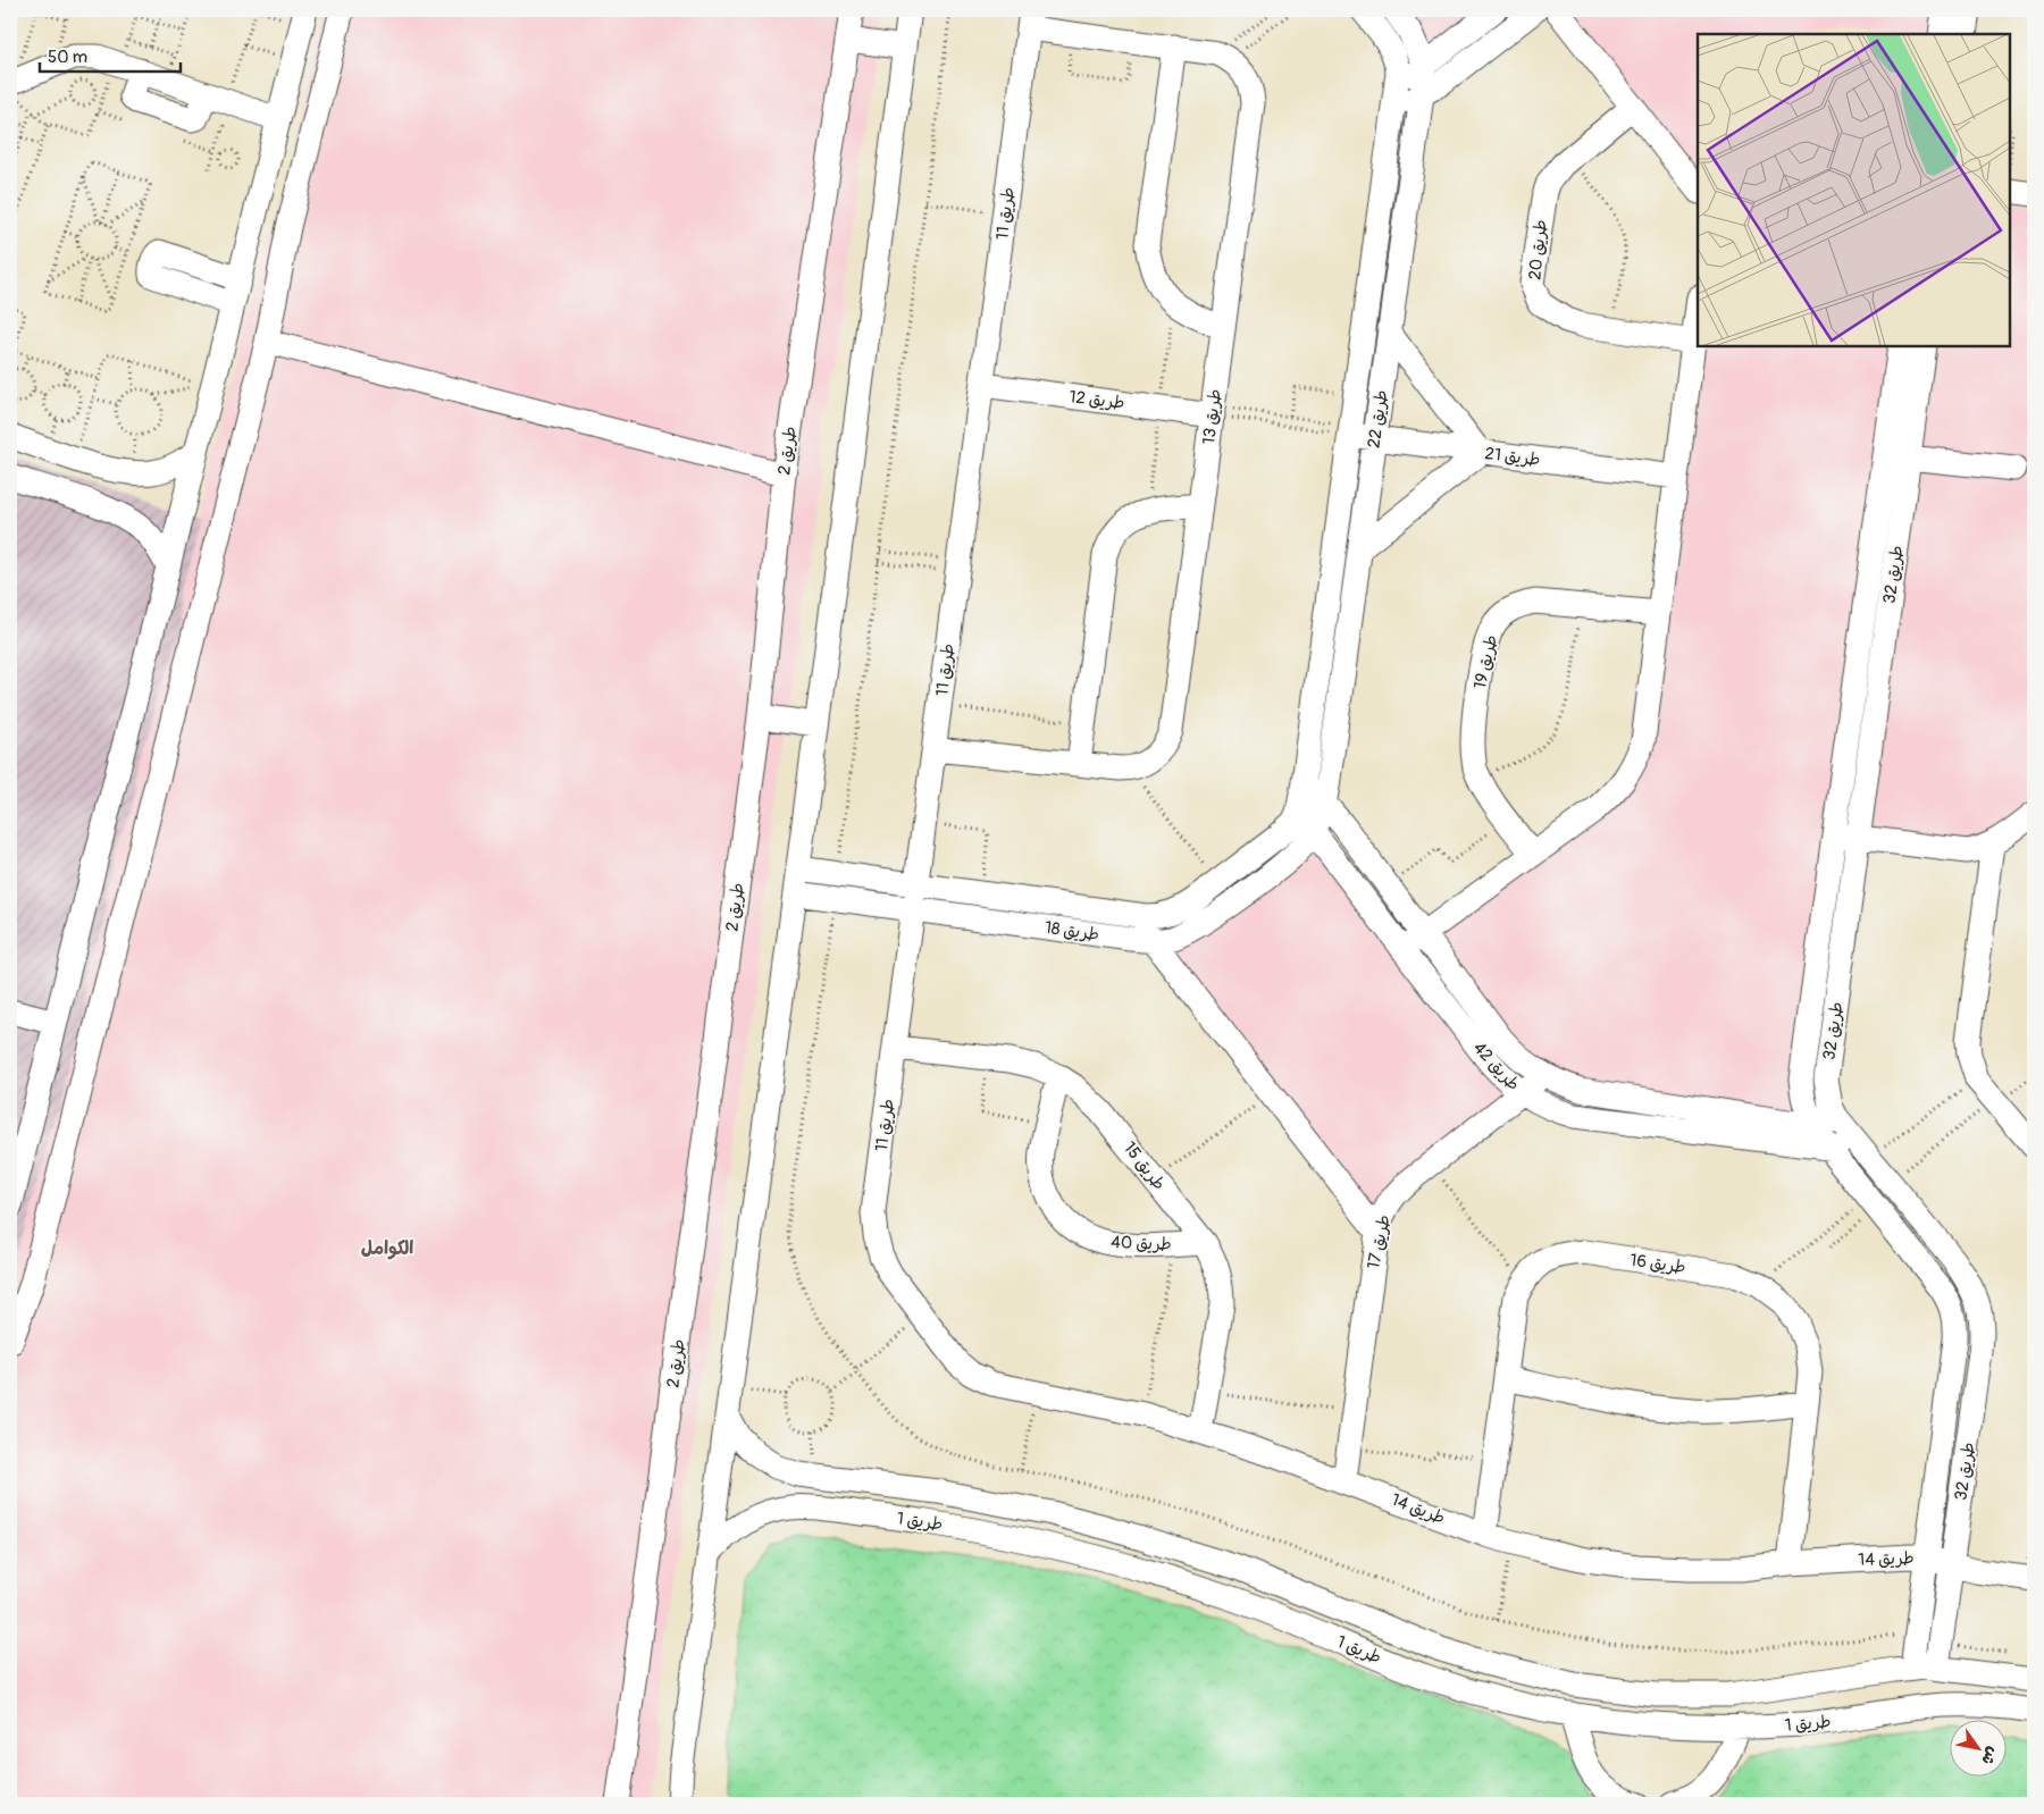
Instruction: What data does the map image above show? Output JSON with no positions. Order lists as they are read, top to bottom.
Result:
{
  "streets": {
    "street": [
      "طريق 11",
      "طريق 20",
      "طريق 12",
      "طريق 13",
      "طريق 22",
      "طريق 2",
      "طريق 21",
      "طريق 32",
      "طريق 19",
      "طريق 18",
      "طريق 42",
      "طريق 15",
      "طريق 17",
      "طريق 40",
      "طريق 16",
      "طريق 14",
      "طريق 1"
    ]
  },
  "crossings": [
    ["طريق 11", "طريق 12"],
    ["طريق 11", "طريق 13"],
    ["طريق 11", "طريق 18"],
    ["طريق 11", "طريق 15"],
    ["طريق 11", "طريق 14"],
    ["طريق 12", "طريق 13"],
    ["طريق 22", "طريق 21"],
    ["طريق 22", "طريق 18"],
    ["طريق 22", "طريق 42"],
    ["طريق 32", "طريق 42"],
    ["طريق 32", "طريق 14"],
    ["طريق 32", "طريق 1"],
    ["طريق 18", "طريق 42"],
    ["طريق 42", "طريق 17"],
    ["طريق 15", "طريق 40"],
    ["طريق 15", "طريق 14"],
    ["طريق 17", "طريق 14"],
    ["طريق 16", "طريق 14"]
  ],
  "districts": ["الكوامل"],
  "scale_bar": "50 m",
  "north": "bottom right"
}
